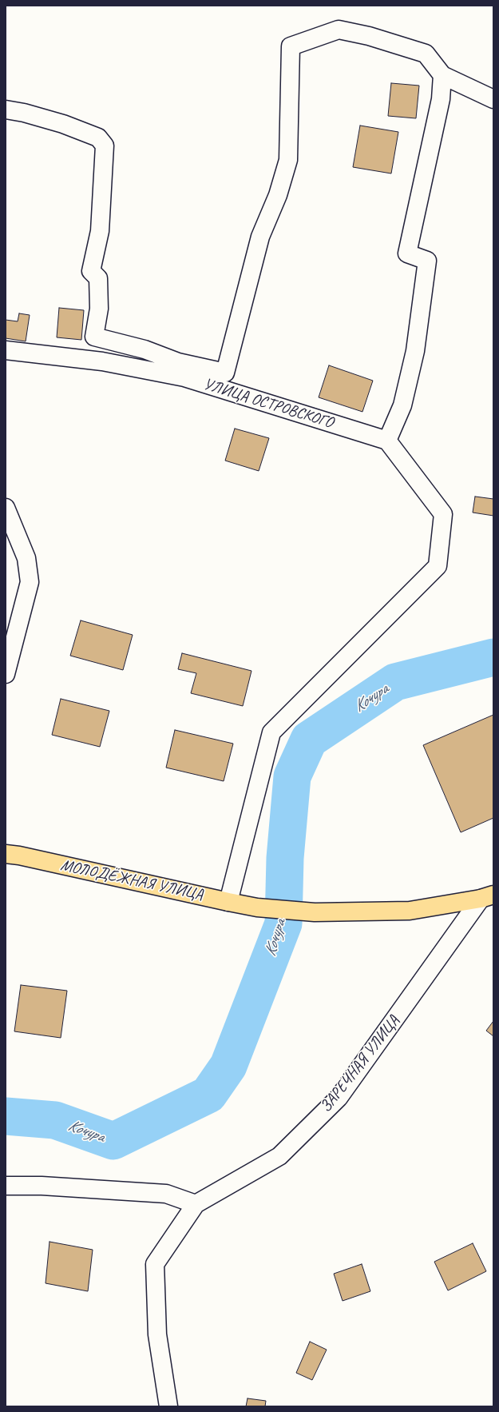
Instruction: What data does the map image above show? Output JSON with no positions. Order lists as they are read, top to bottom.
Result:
{
  "streets": {
    "main road": ["МОЛОДЁЖНАЯ УЛИЦА"],
    "street": ["УЛИЦА ОСТРОВСКОГО", "ЗАРЕЧНАЯ УЛИЦА"]
  },
  "crossings": [
    ["МОЛОДЁЖНАЯ УЛИЦА", "ЗАРЕЧНАЯ УЛИЦА"]
  ],
  "water": ["Кочура"]
}
